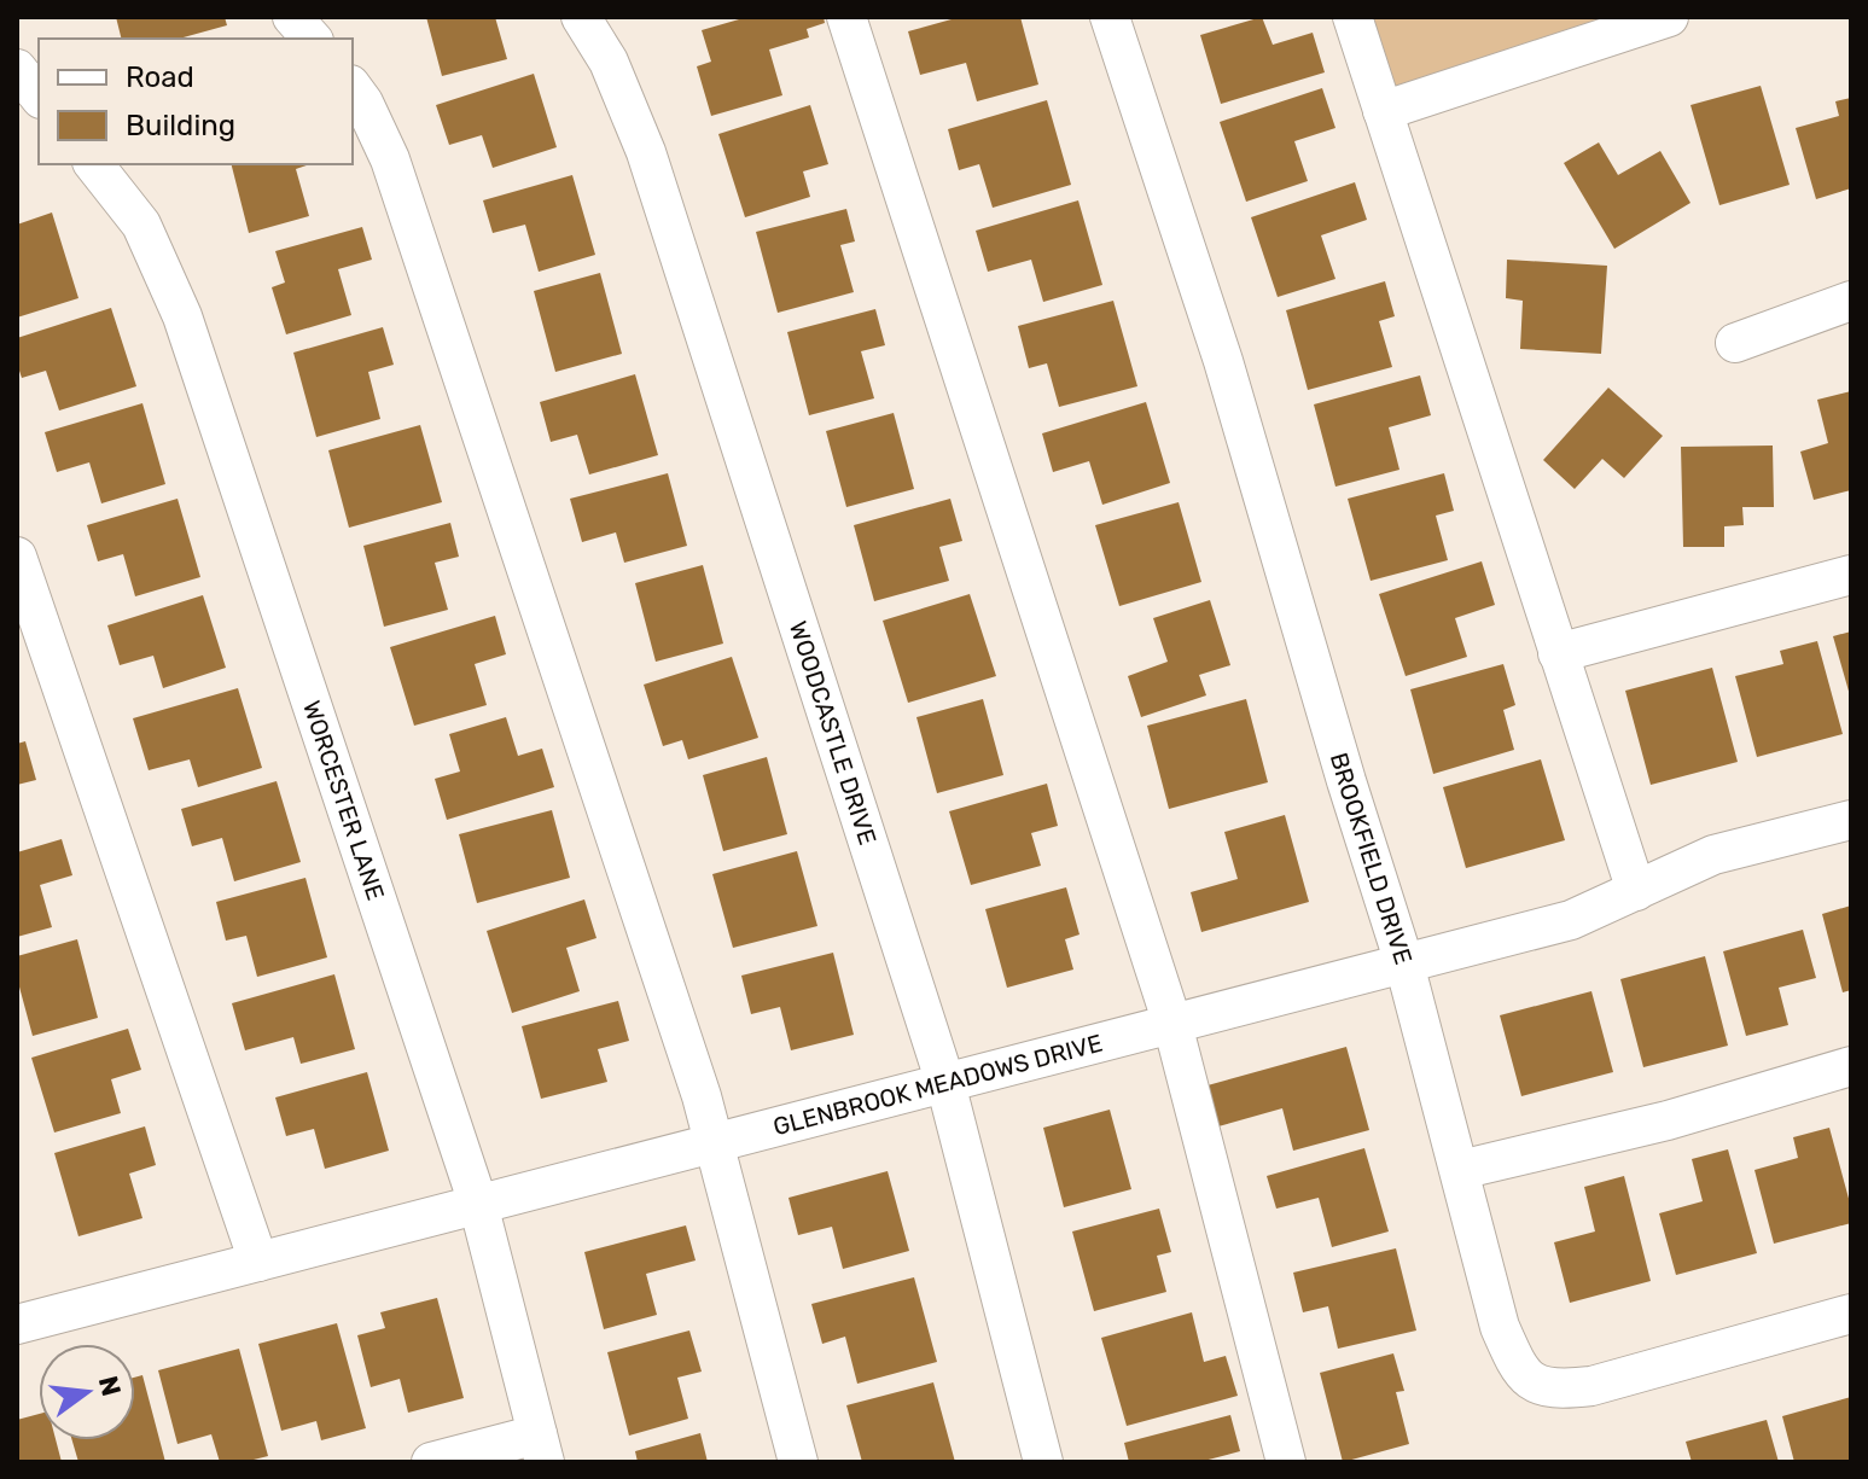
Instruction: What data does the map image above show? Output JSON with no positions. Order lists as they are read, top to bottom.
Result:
{
  "streets": {
    "street": [
      "WOODCASTLE DRIVE",
      "WORCESTER LANE",
      "BROOKFIELD DRIVE",
      "GLENBROOK MEADOWS DRIVE"
    ]
  },
  "crossings": [
    ["WOODCASTLE DRIVE", "GLENBROOK MEADOWS DRIVE"],
    ["WORCESTER LANE", "GLENBROOK MEADOWS DRIVE"],
    ["BROOKFIELD DRIVE", "GLENBROOK MEADOWS DRIVE"]
  ],
  "legend": ["Road", "Building"],
  "north": "right"
}
